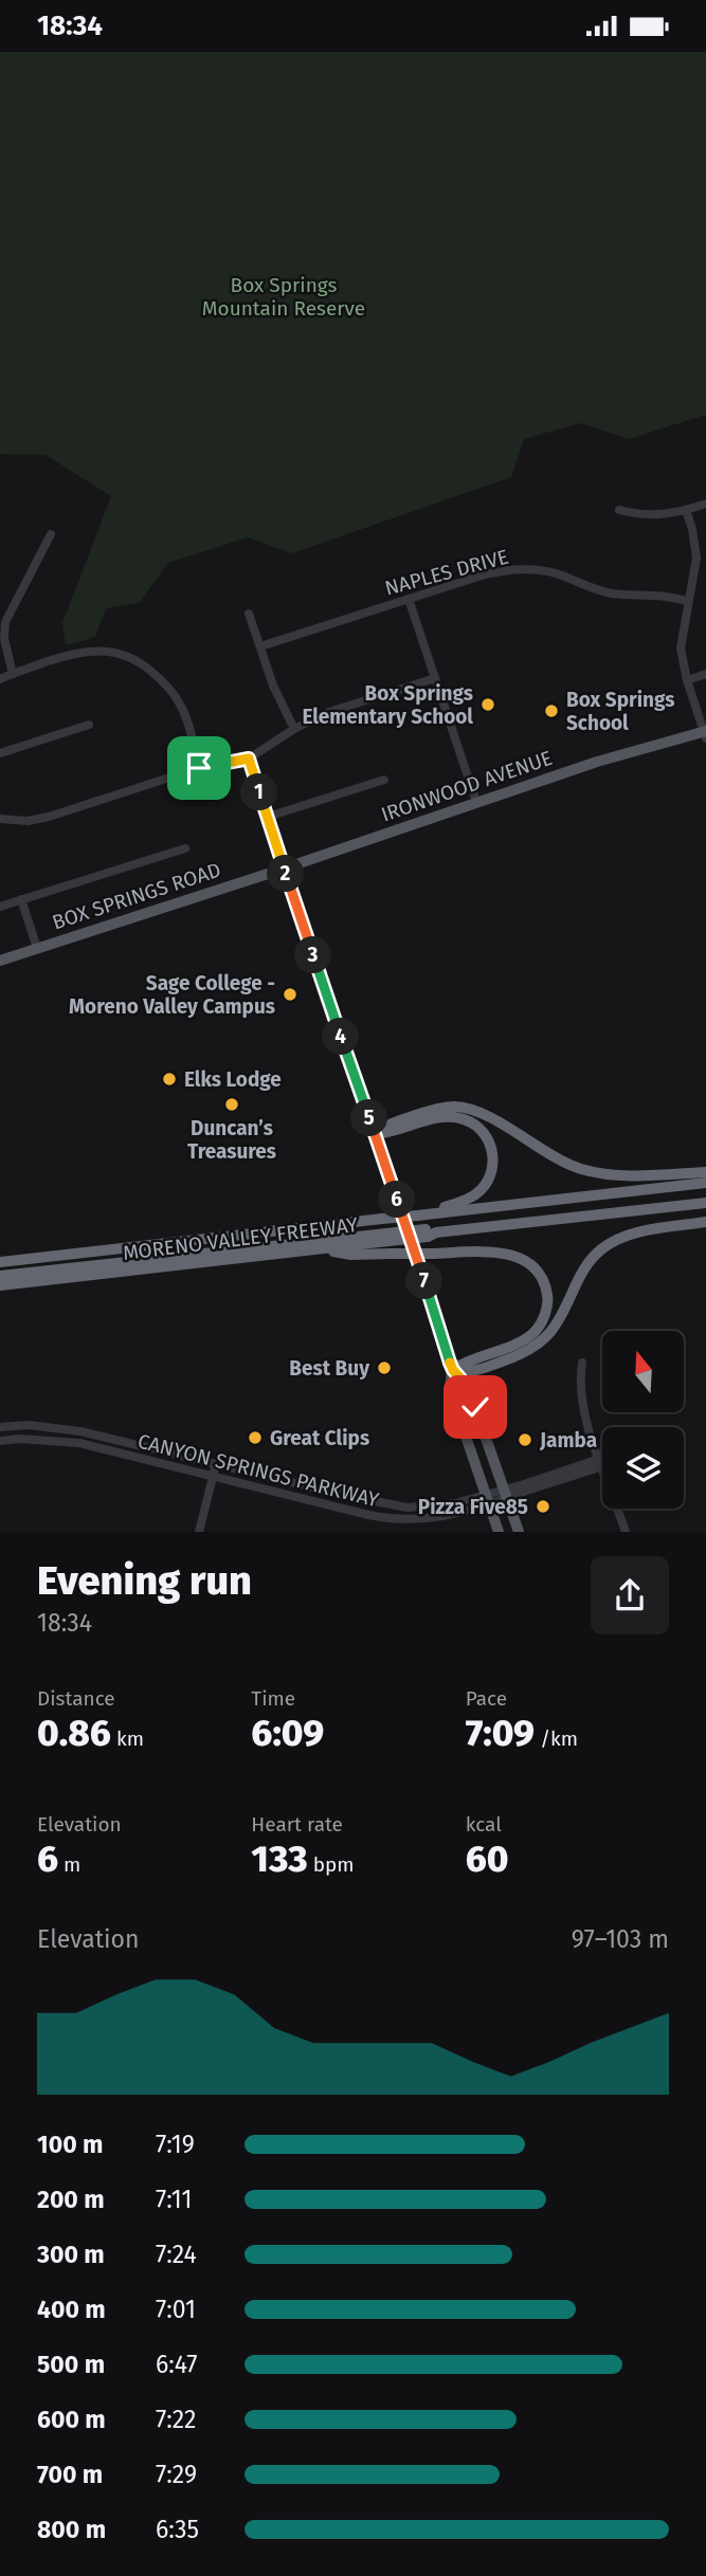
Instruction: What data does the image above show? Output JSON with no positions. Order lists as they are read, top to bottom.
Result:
{
  "streets": {
    "highway": ["MORENO VALLEY FREEWAY"],
    "main road": ["IRONWOOD AVENUE", "BOX SPRINGS ROAD"],
    "street": ["NAPLES DRIVE", "CANYON SPRINGS PARKWAY"]
  },
  "crossings": [
    ["IRONWOOD AVENUE", "BOX SPRINGS ROAD"]
  ],
  "parks": ["Box Springs Mountain Reserve"],
  "places": [
    "Box Springs Elementary School",
    "Box Springs School",
    "Sage College - Moreno Valley Campus",
    "Elks Lodge",
    "Duncan’s Treasures",
    "Best Buy",
    "Great Clips",
    "Jamba",
    "Pizza Five85"
  ],
  "north": "top",
  "page": {
    "status": "18:34",
    "pins": [
      "1",
      "2",
      "3",
      "4",
      "5",
      "6",
      "7"
    ],
    "heading": ["Evening run", "18:34"],
    "stats": [
      ["Distance", "0.86 km"],
      ["Time", "6:09"],
      ["Pace", "7:09 /km"],
      ["Elevation", "6 m"],
      ["Heart rate", "133 bpm"],
      ["kcal", "60"]
    ],
    "chart": ["Elevation", "97–103 m"],
    "list": [
      {
        "name": "100 m",
        "note": "7:19"
      },
      {
        "name": "200 m",
        "note": "7:11"
      },
      {
        "name": "300 m",
        "note": "7:24"
      },
      {
        "name": "400 m",
        "note": "7:01"
      },
      {
        "name": "500 m",
        "note": "6:47"
      },
      {
        "name": "600 m",
        "note": "7:22"
      },
      {
        "name": "700 m",
        "note": "7:29"
      },
      {
        "name": "800 m",
        "note": "6:35"
      }
    ]
  }
}
